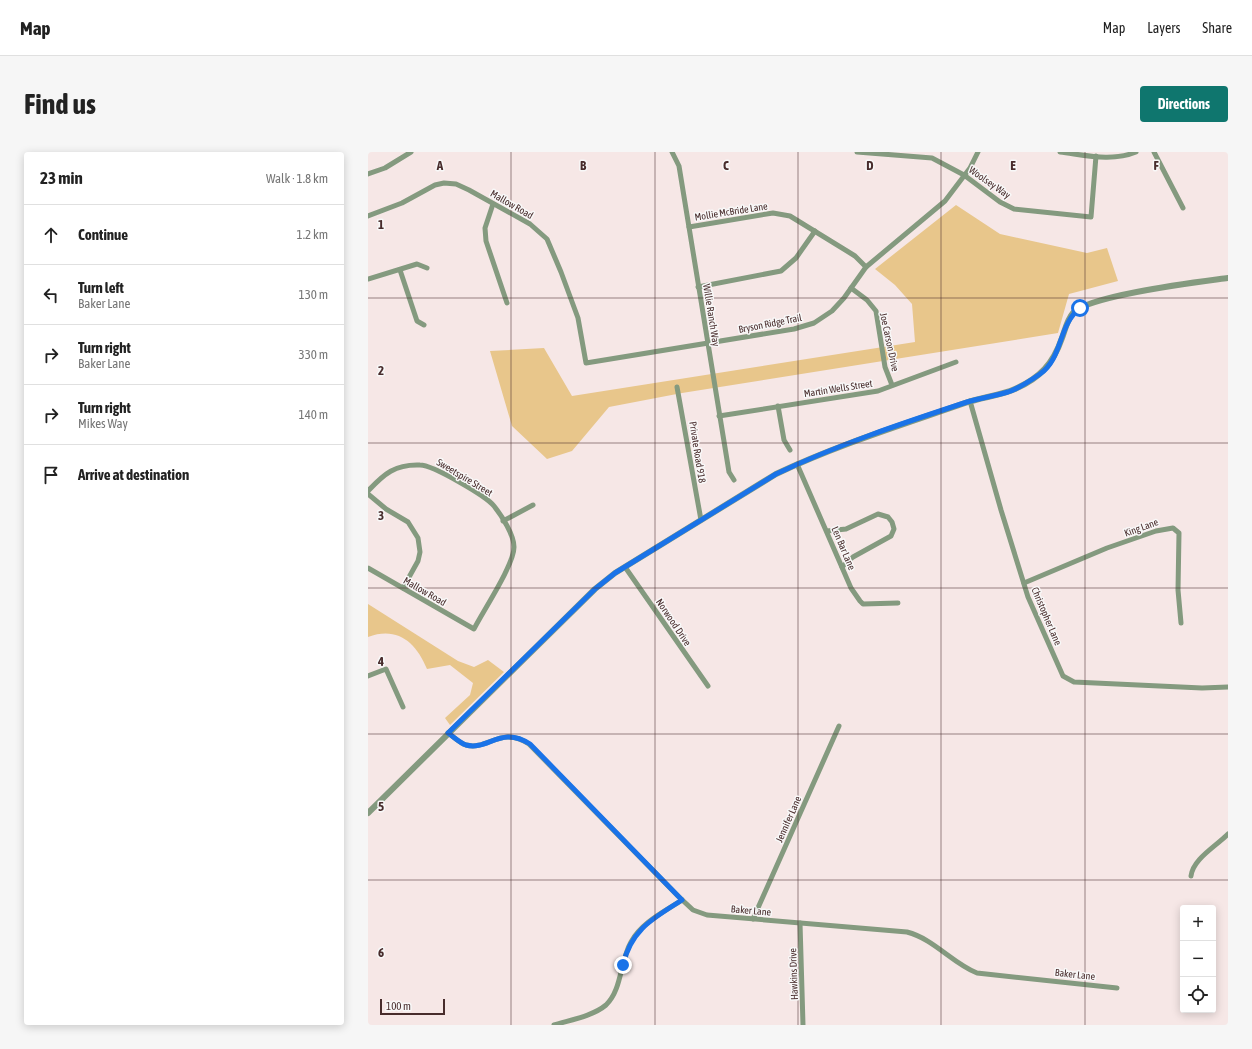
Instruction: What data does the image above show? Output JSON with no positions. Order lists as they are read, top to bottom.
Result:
{
  "streets": {
    "street": [
      "Woolsey Way",
      "Mallow Road",
      "Mollie McBride Lane",
      "Willie Ranch Way",
      "Bryson Ridge Trail",
      "Joe Carson Drive",
      "Martin Wells Street",
      "Private Road 918",
      "Sweetspire Street",
      "King Lane",
      "Len Bar Lane",
      "Christopher Lane",
      "Norwood Drive",
      "Jennifer Lane",
      "Baker Lane",
      "Hawkins Drive"
    ]
  },
  "crossings": [
    ["Woolsey Way", "Bryson Ridge Trail"],
    ["Mallow Road", "Bryson Ridge Trail"],
    ["Mallow Road", "Sweetspire Street"],
    ["Mollie McBride Lane", "Willie Ranch Way"],
    ["Mollie McBride Lane", "Bryson Ridge Trail"],
    ["Willie Ranch Way", "Bryson Ridge Trail"],
    ["Willie Ranch Way", "Martin Wells Street"],
    ["Bryson Ridge Trail", "Joe Carson Drive"],
    ["Joe Carson Drive", "Martin Wells Street"],
    ["King Lane", "Christopher Lane"],
    ["Jennifer Lane", "Baker Lane"],
    ["Baker Lane", "Hawkins Drive"]
  ],
  "scale_bar": "100 m",
  "page": {
    "header": "Map",
    "nav": ["Map", "Layers", "Share"],
    "buttons": "Directions",
    "title": "Find us",
    "heading": ["23 min", "Walk · 1.8 km"],
    "list": [
      ["Continue", "1.2 km"],
      ["Turn left", "Baker Lane", "130 m"],
      ["Turn right", "Baker Lane", "330 m"],
      ["Turn right", "Mikes Way", "140 m"],
      "Arrive at destination"
    ],
    "map_buttons": ["+", "−"],
    "scale": "100 m"
  },
  "grid": {
    "columns": [
      "A",
      "B",
      "C",
      "D",
      "E",
      "F"
    ],
    "rows": [
      "1",
      "2",
      "3",
      "4",
      "5",
      "6"
    ]
  }
}
